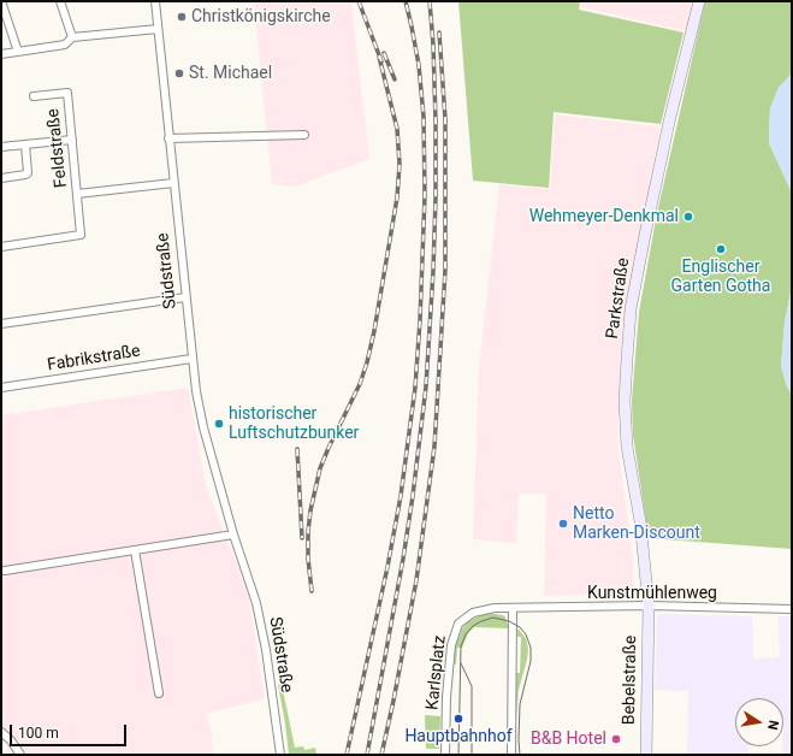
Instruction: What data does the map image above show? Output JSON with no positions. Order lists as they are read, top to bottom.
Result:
{
  "streets": {
    "street": [
      "Feldstraße",
      "Südstraße",
      "Parkstraße",
      "Fabrikstraße",
      "Kunstmühlenweg",
      "Karlsplatz",
      "Bebelstraße"
    ]
  },
  "crossings": [
    ["Südstraße", "Fabrikstraße"],
    ["Parkstraße", "Kunstmühlenweg"],
    ["Parkstraße", "Bebelstraße"],
    ["Kunstmühlenweg", "Karlsplatz"],
    ["Kunstmühlenweg", "Bebelstraße"]
  ],
  "places": [
    "Christkönigskirche",
    "St. Michael",
    "Wehmeyer-Denkmal",
    "Englischer Garten Gotha",
    "historischer Luftschutzbunker",
    "Netto Marken-Discount",
    "Hauptbahnhof",
    "B&B Hotel"
  ],
  "scale_bar": "100 m",
  "north": "right"
}
